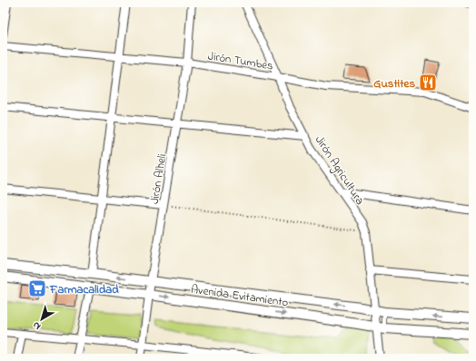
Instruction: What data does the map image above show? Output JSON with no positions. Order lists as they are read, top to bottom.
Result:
{
  "streets": {
    "street": [
      "Jirón Tumbes",
      "Jirón Agricultura",
      "Jirón Alheli",
      "Avenida Evitamiento"
    ]
  },
  "crossings": [
    ["Jirón Tumbes", "Jirón Agricultura"],
    ["Jirón Tumbes", "Jirón Alheli"],
    ["Jirón Agricultura", "Avenida Evitamiento"],
    ["Jirón Alheli", "Avenida Evitamiento"]
  ],
  "places": {
    "restaurant": ["Gustites"],
    "supermarket": ["Farmacalidad"]
  },
  "north": "bottom left"
}
